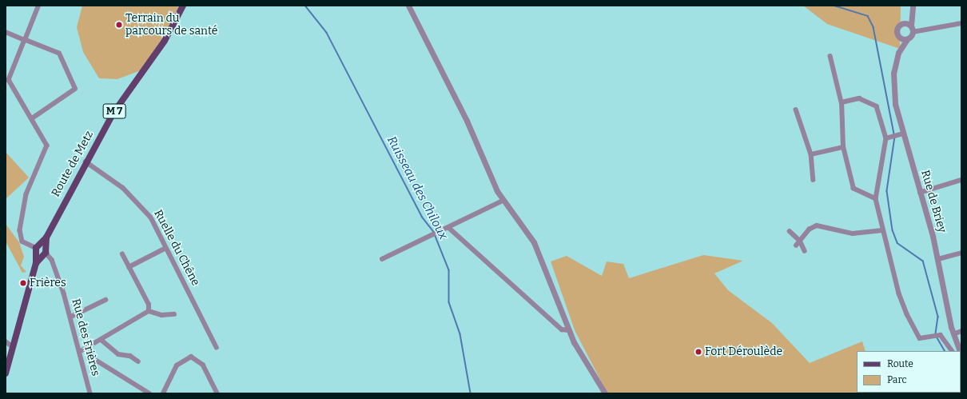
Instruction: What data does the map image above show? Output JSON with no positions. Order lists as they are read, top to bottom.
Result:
{
  "streets": {
    "main road": ["M 7", "Route de Metz"],
    "street": ["Rue de Briey", "Ruelle du Chêne", "Rue des Frières"]
  },
  "crossings": [
    ["Route de Metz", "Ruelle du Chêne"],
    ["Route de Metz", "Rue des Frières"]
  ],
  "water": ["Ruisseau des Chiloux"],
  "places": ["Terrain du parcours de santé", "Frières", "Fort Déroulède"],
  "legend": ["Route", "Parc"]
}
